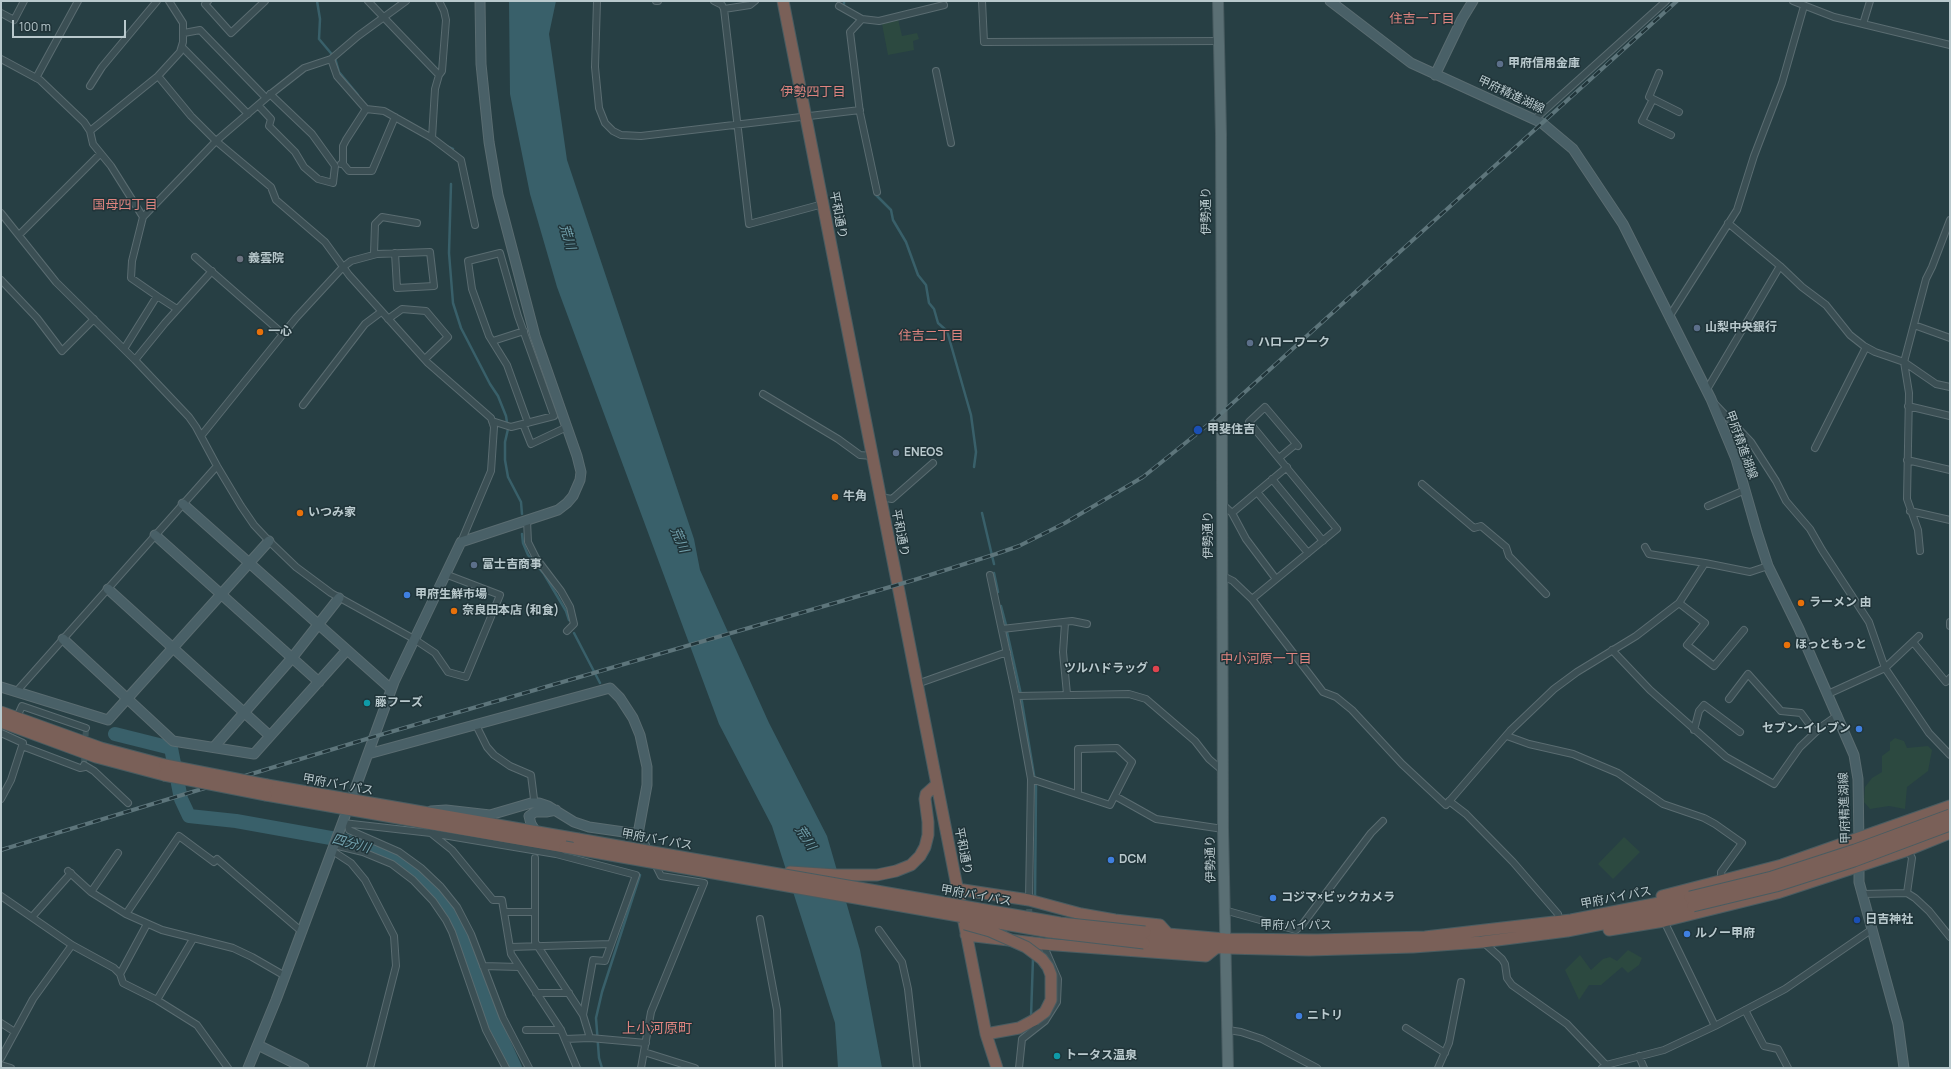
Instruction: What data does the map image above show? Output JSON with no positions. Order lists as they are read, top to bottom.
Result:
{
  "streets": {
    "highway": ["平和通り", "甲府バイパス"],
    "main road": ["伊勢通り"],
    "street": ["甲府精進湖線"]
  },
  "crossings": [
    ["伊勢通り", "甲府バイパス"]
  ],
  "districts": [
    "住吉一丁目",
    "伊勢四丁目",
    "国母四丁目",
    "住吉二丁目",
    "中小河原一丁目",
    "上小河原町"
  ],
  "water": ["荒川", "四分川"],
  "places": [
    "甲府信用金庫",
    "義雲院",
    "山梨中央銀行",
    "一心",
    "ハローワーク",
    "甲斐住吉",
    "ENEOS",
    "牛角",
    "いつみ家",
    "富士吉商事",
    "甲府生鮮市場",
    "ラーメン 由",
    "奈良田本店 (和食)",
    "ほっともっと",
    "ツルハドラッグ",
    "藤フーズ",
    "セブン-イレブン",
    "DCM",
    "コジマ×ビックカメラ",
    "日吉神社",
    "ルノー甲府",
    "ニトリ",
    "トータス温泉"
  ],
  "scale_bar": "100 m"
}
